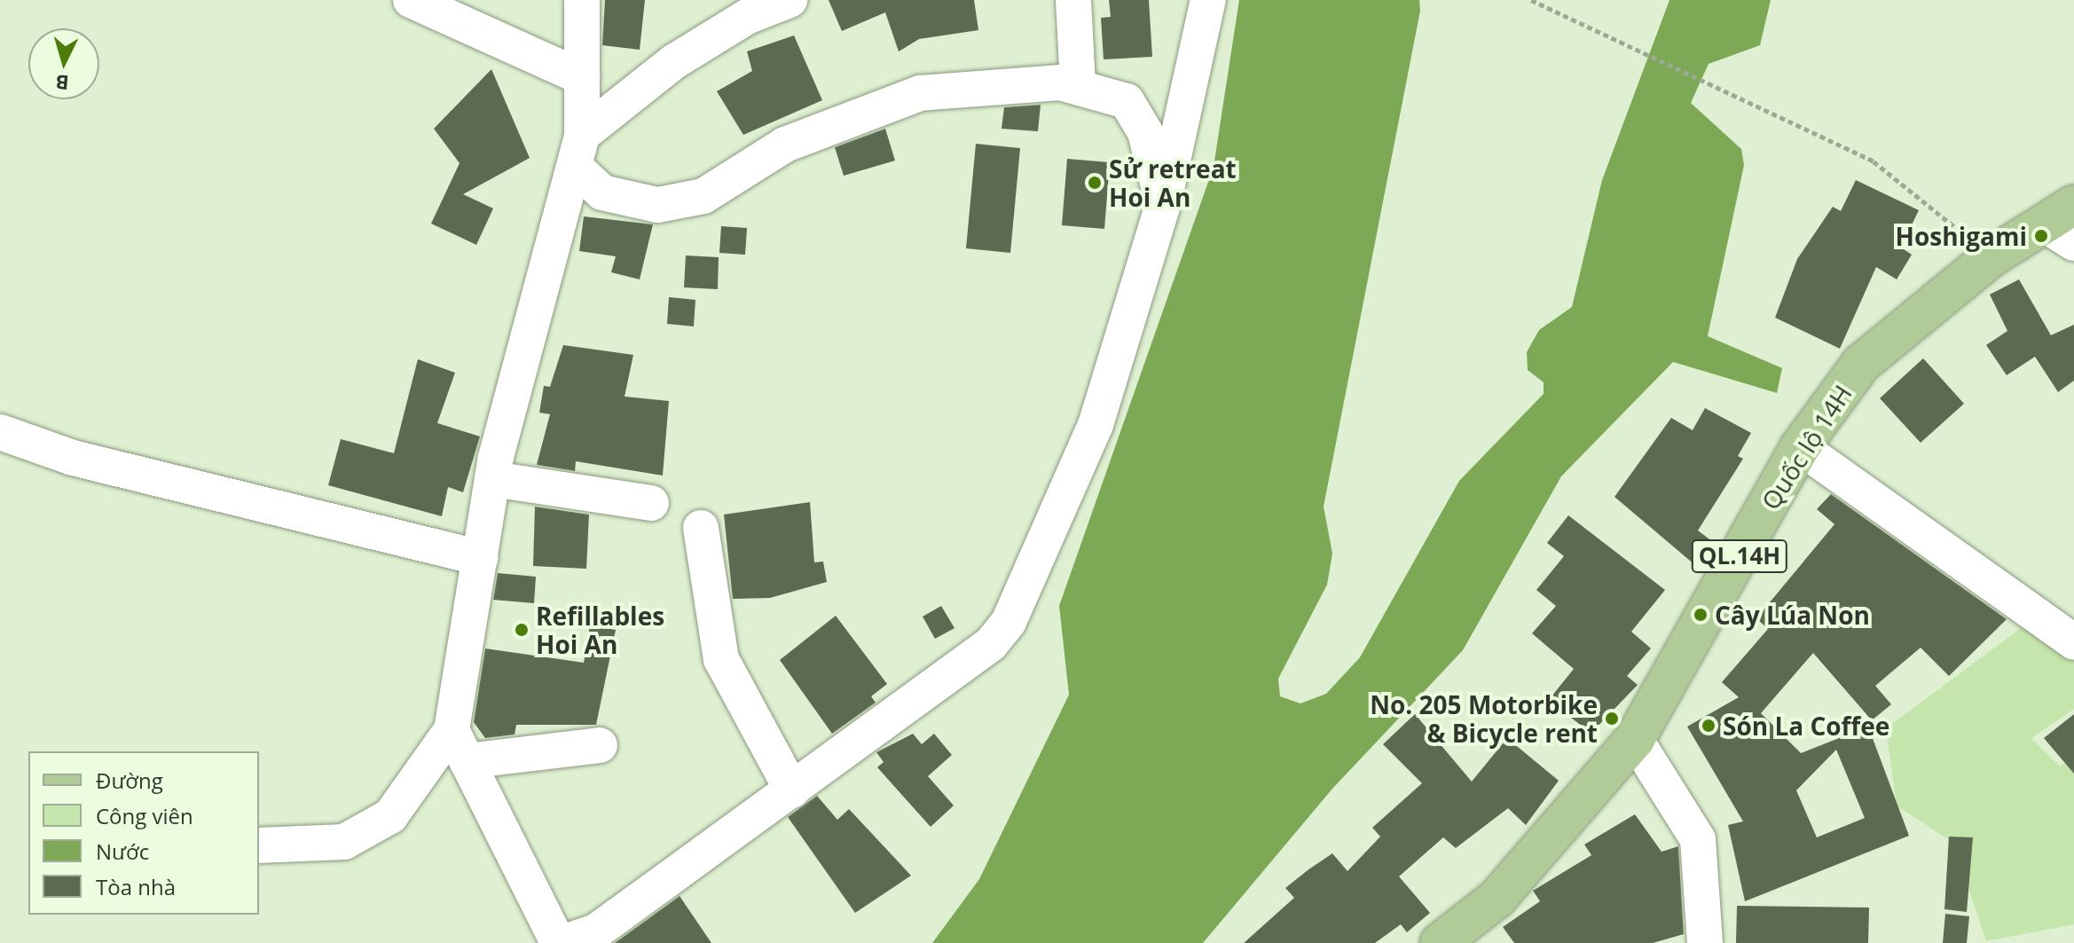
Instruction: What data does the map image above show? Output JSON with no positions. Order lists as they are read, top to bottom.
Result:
{
  "streets": {
    "main road": ["Quốc lộ 14H", "QL.14H"]
  },
  "places": [
    "Sử retreat Hoi An",
    "Hoshigami",
    "Cây Lúa Non",
    "Refillables Hoi An",
    "No. 205 Motorbike & Bicycle rent",
    "Són La Coffee"
  ],
  "legend": [
    "Đường",
    "Công viên",
    "Nước",
    "Tòa nhà"
  ],
  "north": "bottom"
}
